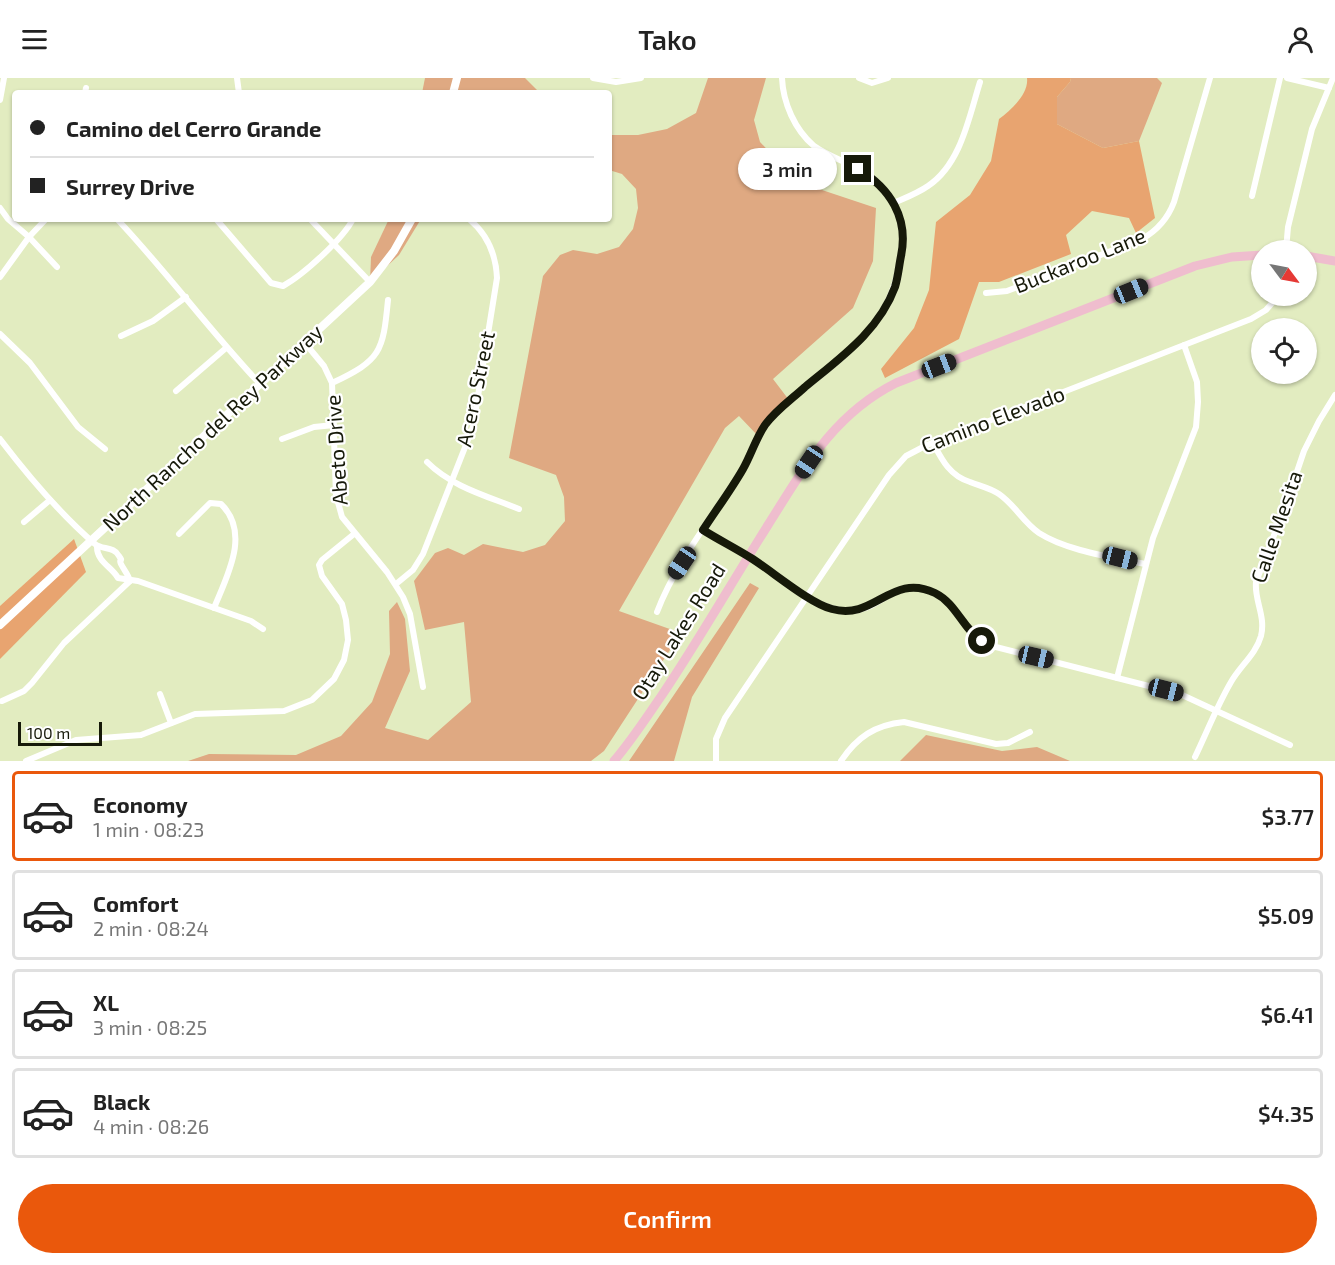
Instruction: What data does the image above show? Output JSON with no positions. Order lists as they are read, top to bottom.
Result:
{
  "streets": {
    "main road": ["Otay Lakes Road"],
    "street": [
      "Buckaroo Lane",
      "Acero Street",
      "Camino Elevado",
      "North Rancho del Rey Parkway",
      "Abeto Drive",
      "Calle Mesita"
    ]
  },
  "crossings": [
    ["Acero Street", "Abeto Drive"],
    ["North Rancho del Rey Parkway", "Abeto Drive"]
  ],
  "scale_bar": "100 m",
  "north": "bottom right",
  "page": {
    "header": "Tako",
    "banner": ["Camino del Cerro Grande", "Surrey Drive"],
    "bubble": "3 min",
    "scale": "100 m",
    "list": [
      {
        "name": "Economy",
        "note": "1 min · 08:23",
        "value": "$3.77"
      },
      {
        "name": "Comfort",
        "note": "2 min · 08:24",
        "value": "$5.09"
      },
      {
        "name": "XL",
        "note": "3 min · 08:25",
        "value": "$6.41"
      },
      {
        "name": "Black",
        "note": "4 min · 08:26",
        "value": "$4.35"
      }
    ],
    "buttons": "Confirm"
  }
}
